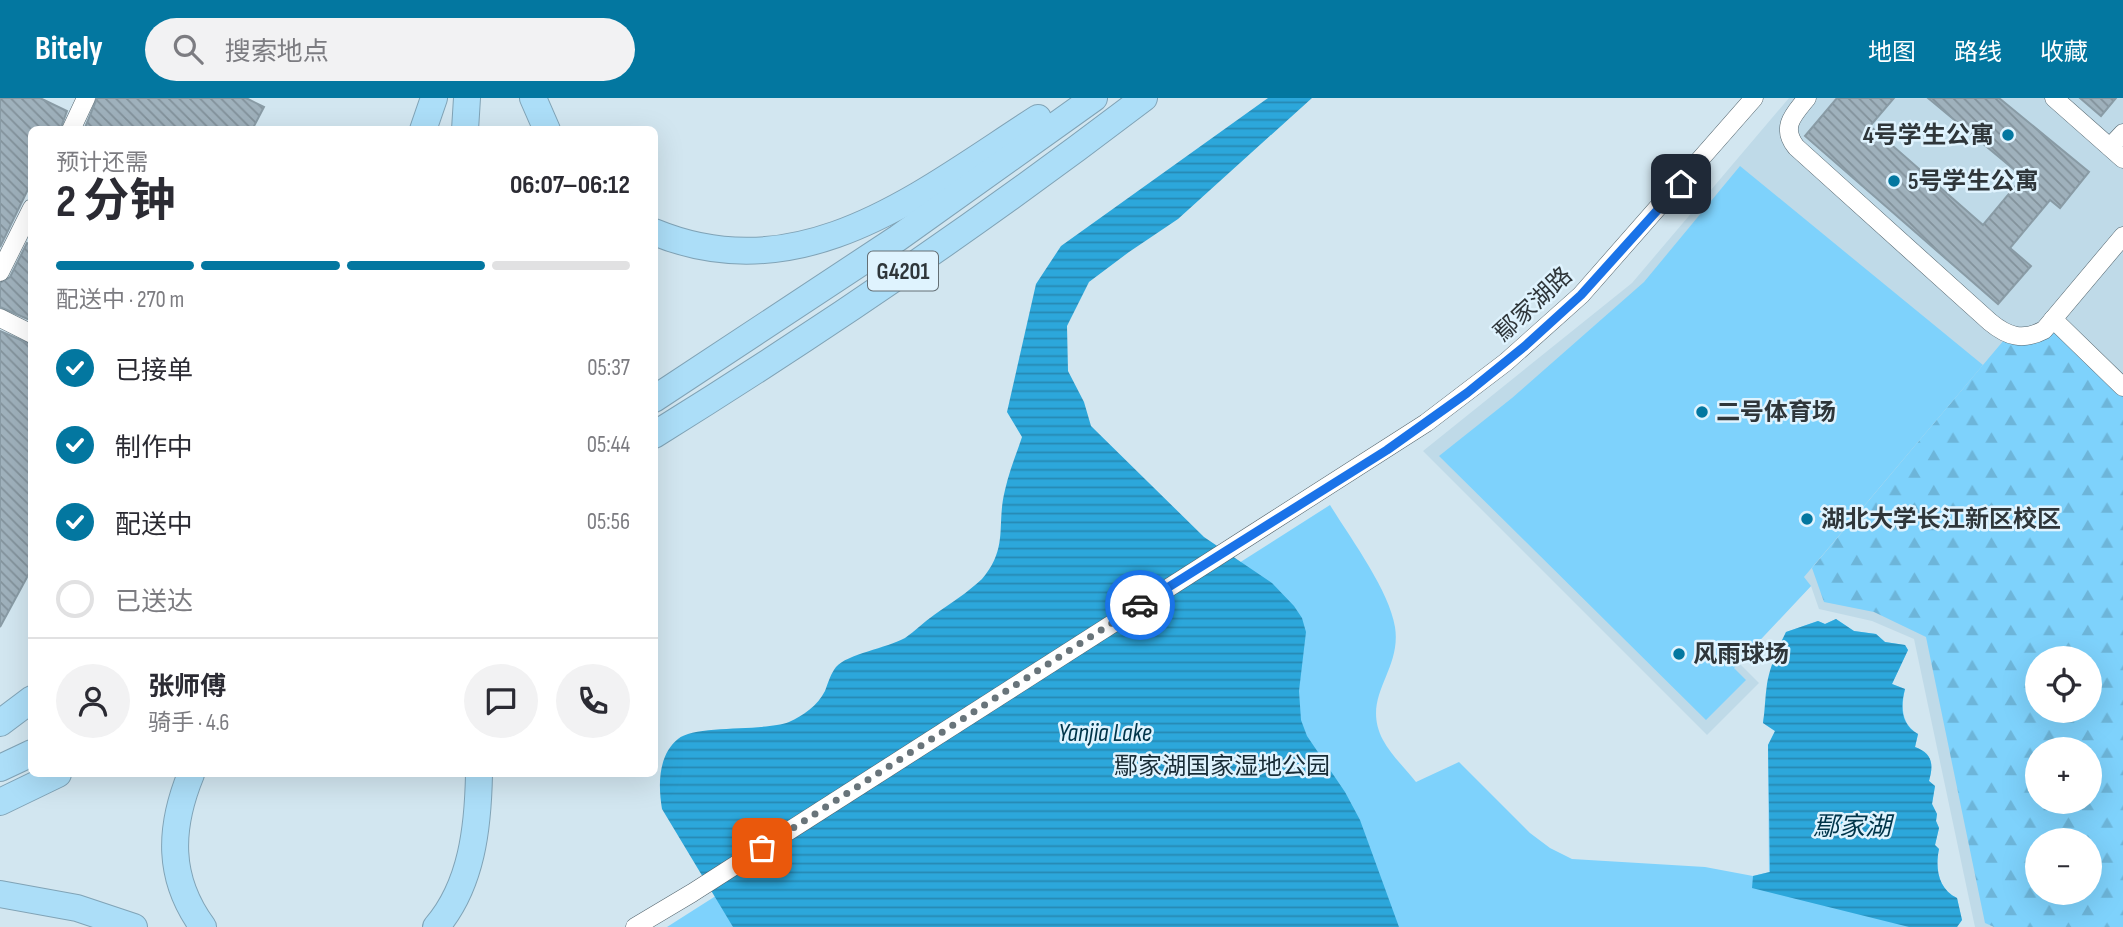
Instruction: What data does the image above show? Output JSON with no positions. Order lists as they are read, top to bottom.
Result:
{
  "streets": {
    "highway": ["G4201"],
    "street": ["鄢家湖路"]
  },
  "water": ["Yanjia Lake", "鄢家湖"],
  "parks": ["鄢家湖国家湿地公园"],
  "places": [
    "4号学生公寓",
    "5号学生公寓",
    "二号体育场",
    "湖北大学长江新区校区",
    "风雨球场"
  ],
  "page": {
    "header": "Bitely",
    "search": "搜索地点",
    "nav": ["地图", "路线", "收藏"],
    "heading": ["2 分钟", "预计还需", "06:07–06:12"],
    "panel": ["张师傅", "骑手 · 4.6"],
    "bar": "配送中 · 270 m",
    "list": [
      ["已接单", "05:37"],
      ["制作中", "05:44"],
      ["配送中", "05:56"],
      "已送达"
    ],
    "map_buttons": ["+", "−"]
  }
}
